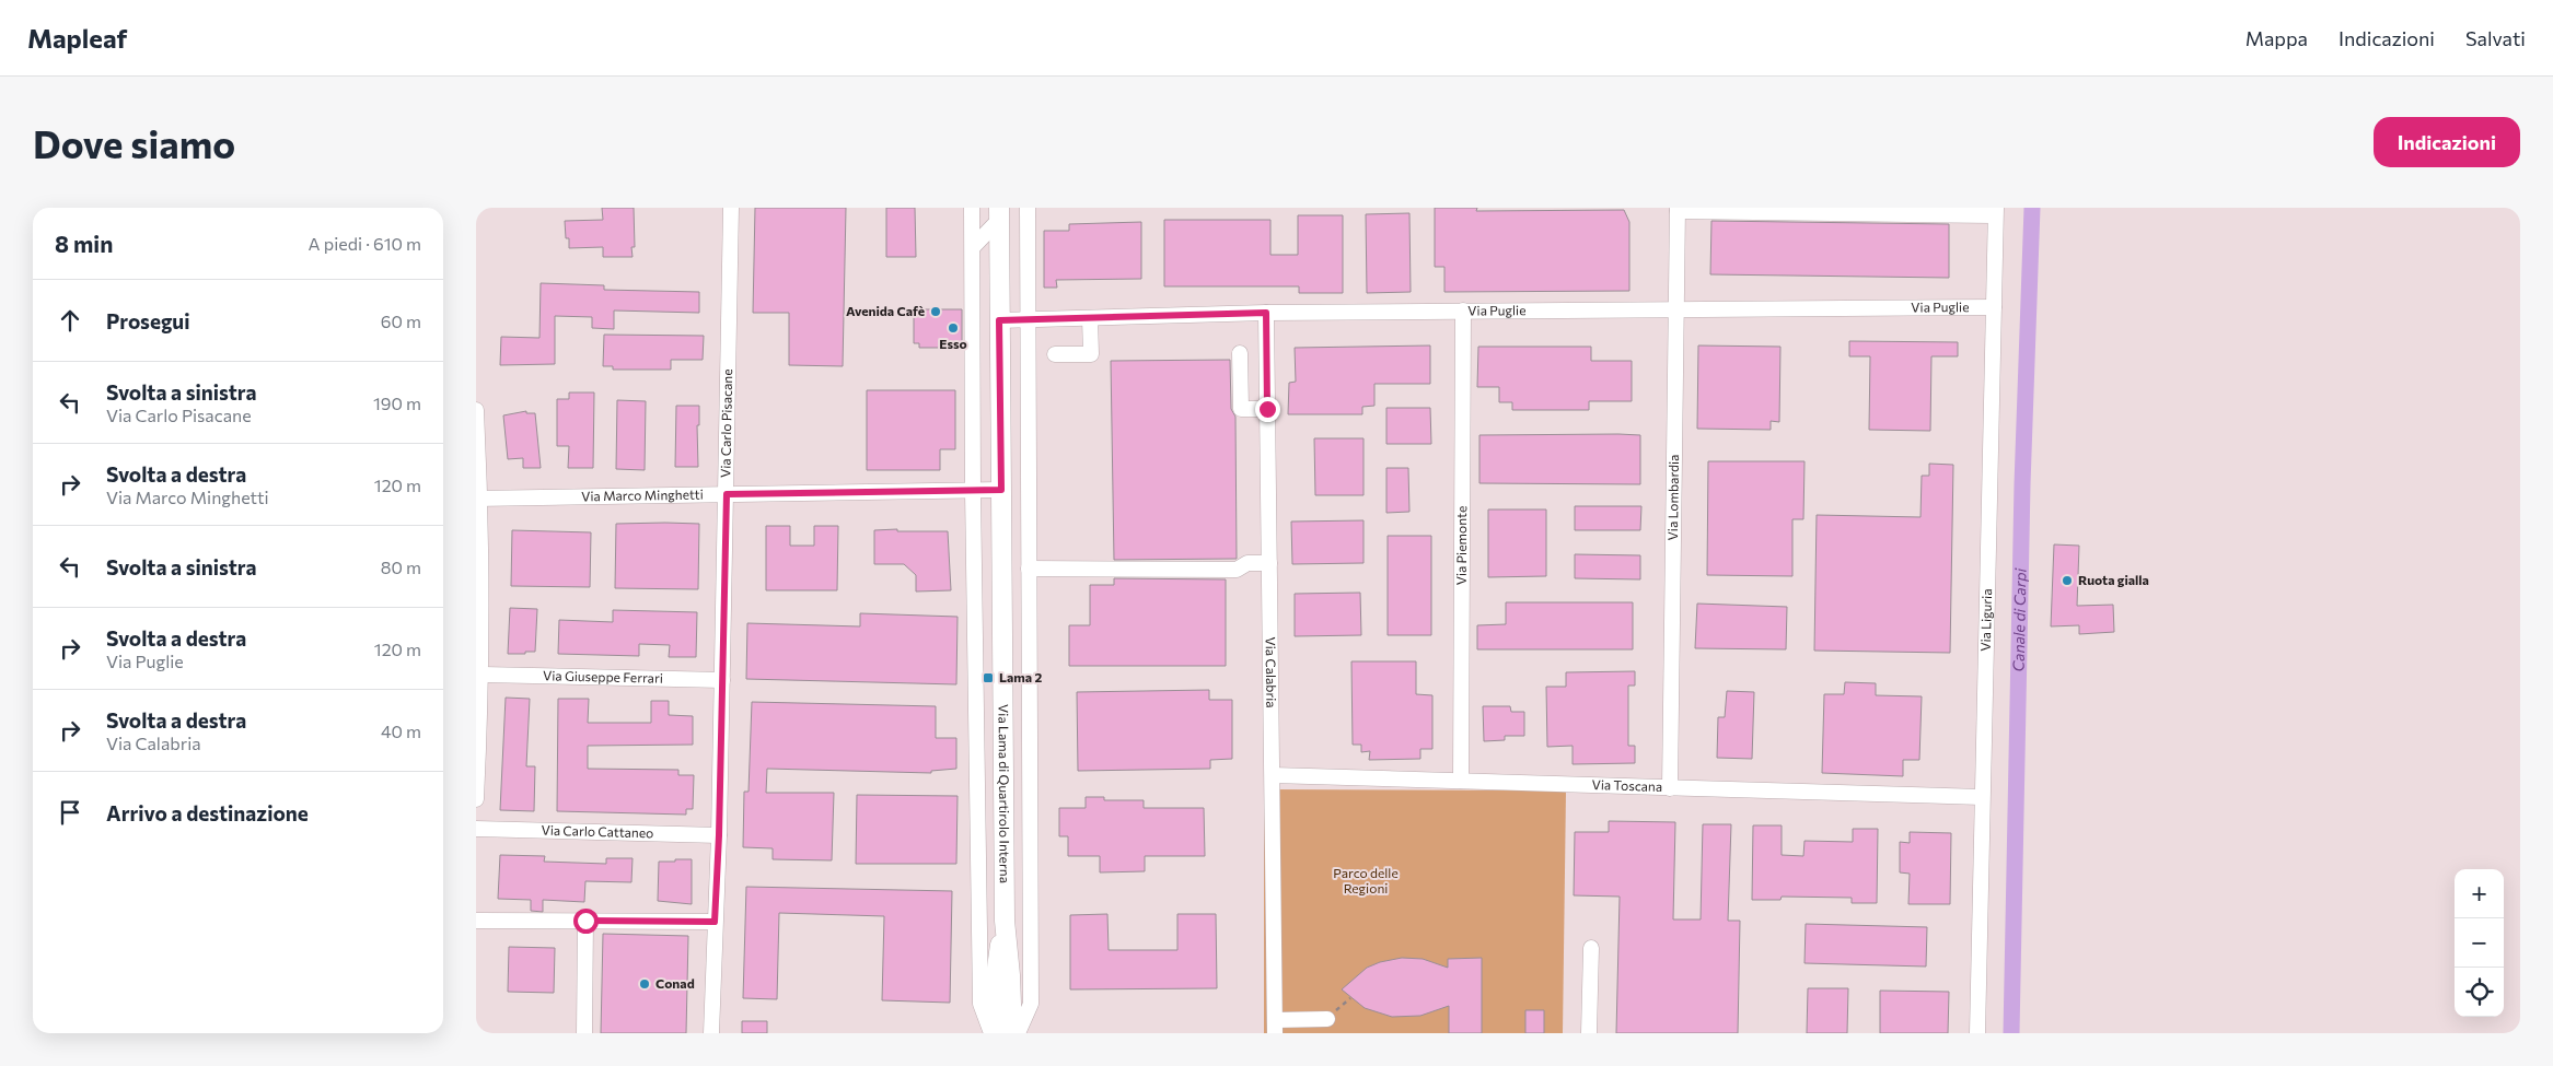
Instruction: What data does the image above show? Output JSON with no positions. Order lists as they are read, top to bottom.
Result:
{
  "streets": {
    "main road": ["Via Lama di Quartirolo Interna"],
    "street": [
      "Via Puglie",
      "Via Carlo Pisacane",
      "Via Marco Minghetti",
      "Via Lombardia",
      "Via Piemonte",
      "Via Liguria",
      "Via Calabria",
      "Via Giuseppe Ferrari",
      "Via Toscana",
      "Via Carlo Cattaneo"
    ]
  },
  "crossings": [
    ["Via Puglie", "Via Lombardia"],
    ["Via Puglie", "Via Piemonte"],
    ["Via Puglie", "Via Liguria"],
    ["Via Puglie", "Via Calabria"],
    ["Via Puglie", "Via Lama di Quartirolo Interna"],
    ["Via Carlo Pisacane", "Via Marco Minghetti"],
    ["Via Carlo Pisacane", "Via Giuseppe Ferrari"],
    ["Via Carlo Pisacane", "Via Carlo Cattaneo"],
    ["Via Marco Minghetti", "Via Lama di Quartirolo Interna"],
    ["Via Lombardia", "Via Toscana"],
    ["Via Piemonte", "Via Toscana"],
    ["Via Liguria", "Via Toscana"],
    ["Via Calabria", "Via Toscana"]
  ],
  "water": ["Canale di Carpi"],
  "parks": ["Parco delle Regioni"],
  "places": {
    "other": [
      "Avenida Cafè",
      "Esso",
      "Ruota gialla",
      "Conad"
    ],
    "transit": ["Lama 2"]
  },
  "page": {
    "header": "Mapleaf",
    "nav": ["Mappa", "Indicazioni", "Salvati"],
    "buttons": "Indicazioni",
    "title": "Dove siamo",
    "heading": ["8 min", "A piedi · 610 m"],
    "list": [
      ["Prosegui", "60 m"],
      ["Svolta a sinistra", "Via Carlo Pisacane", "190 m"],
      ["Svolta a destra", "Via Marco Minghetti", "120 m"],
      ["Svolta a sinistra", "80 m"],
      ["Svolta a destra", "Via Puglie", "120 m"],
      ["Svolta a destra", "Via Calabria", "40 m"],
      "Arrivo a destinazione"
    ],
    "map_buttons": ["+", "−"]
  }
}
